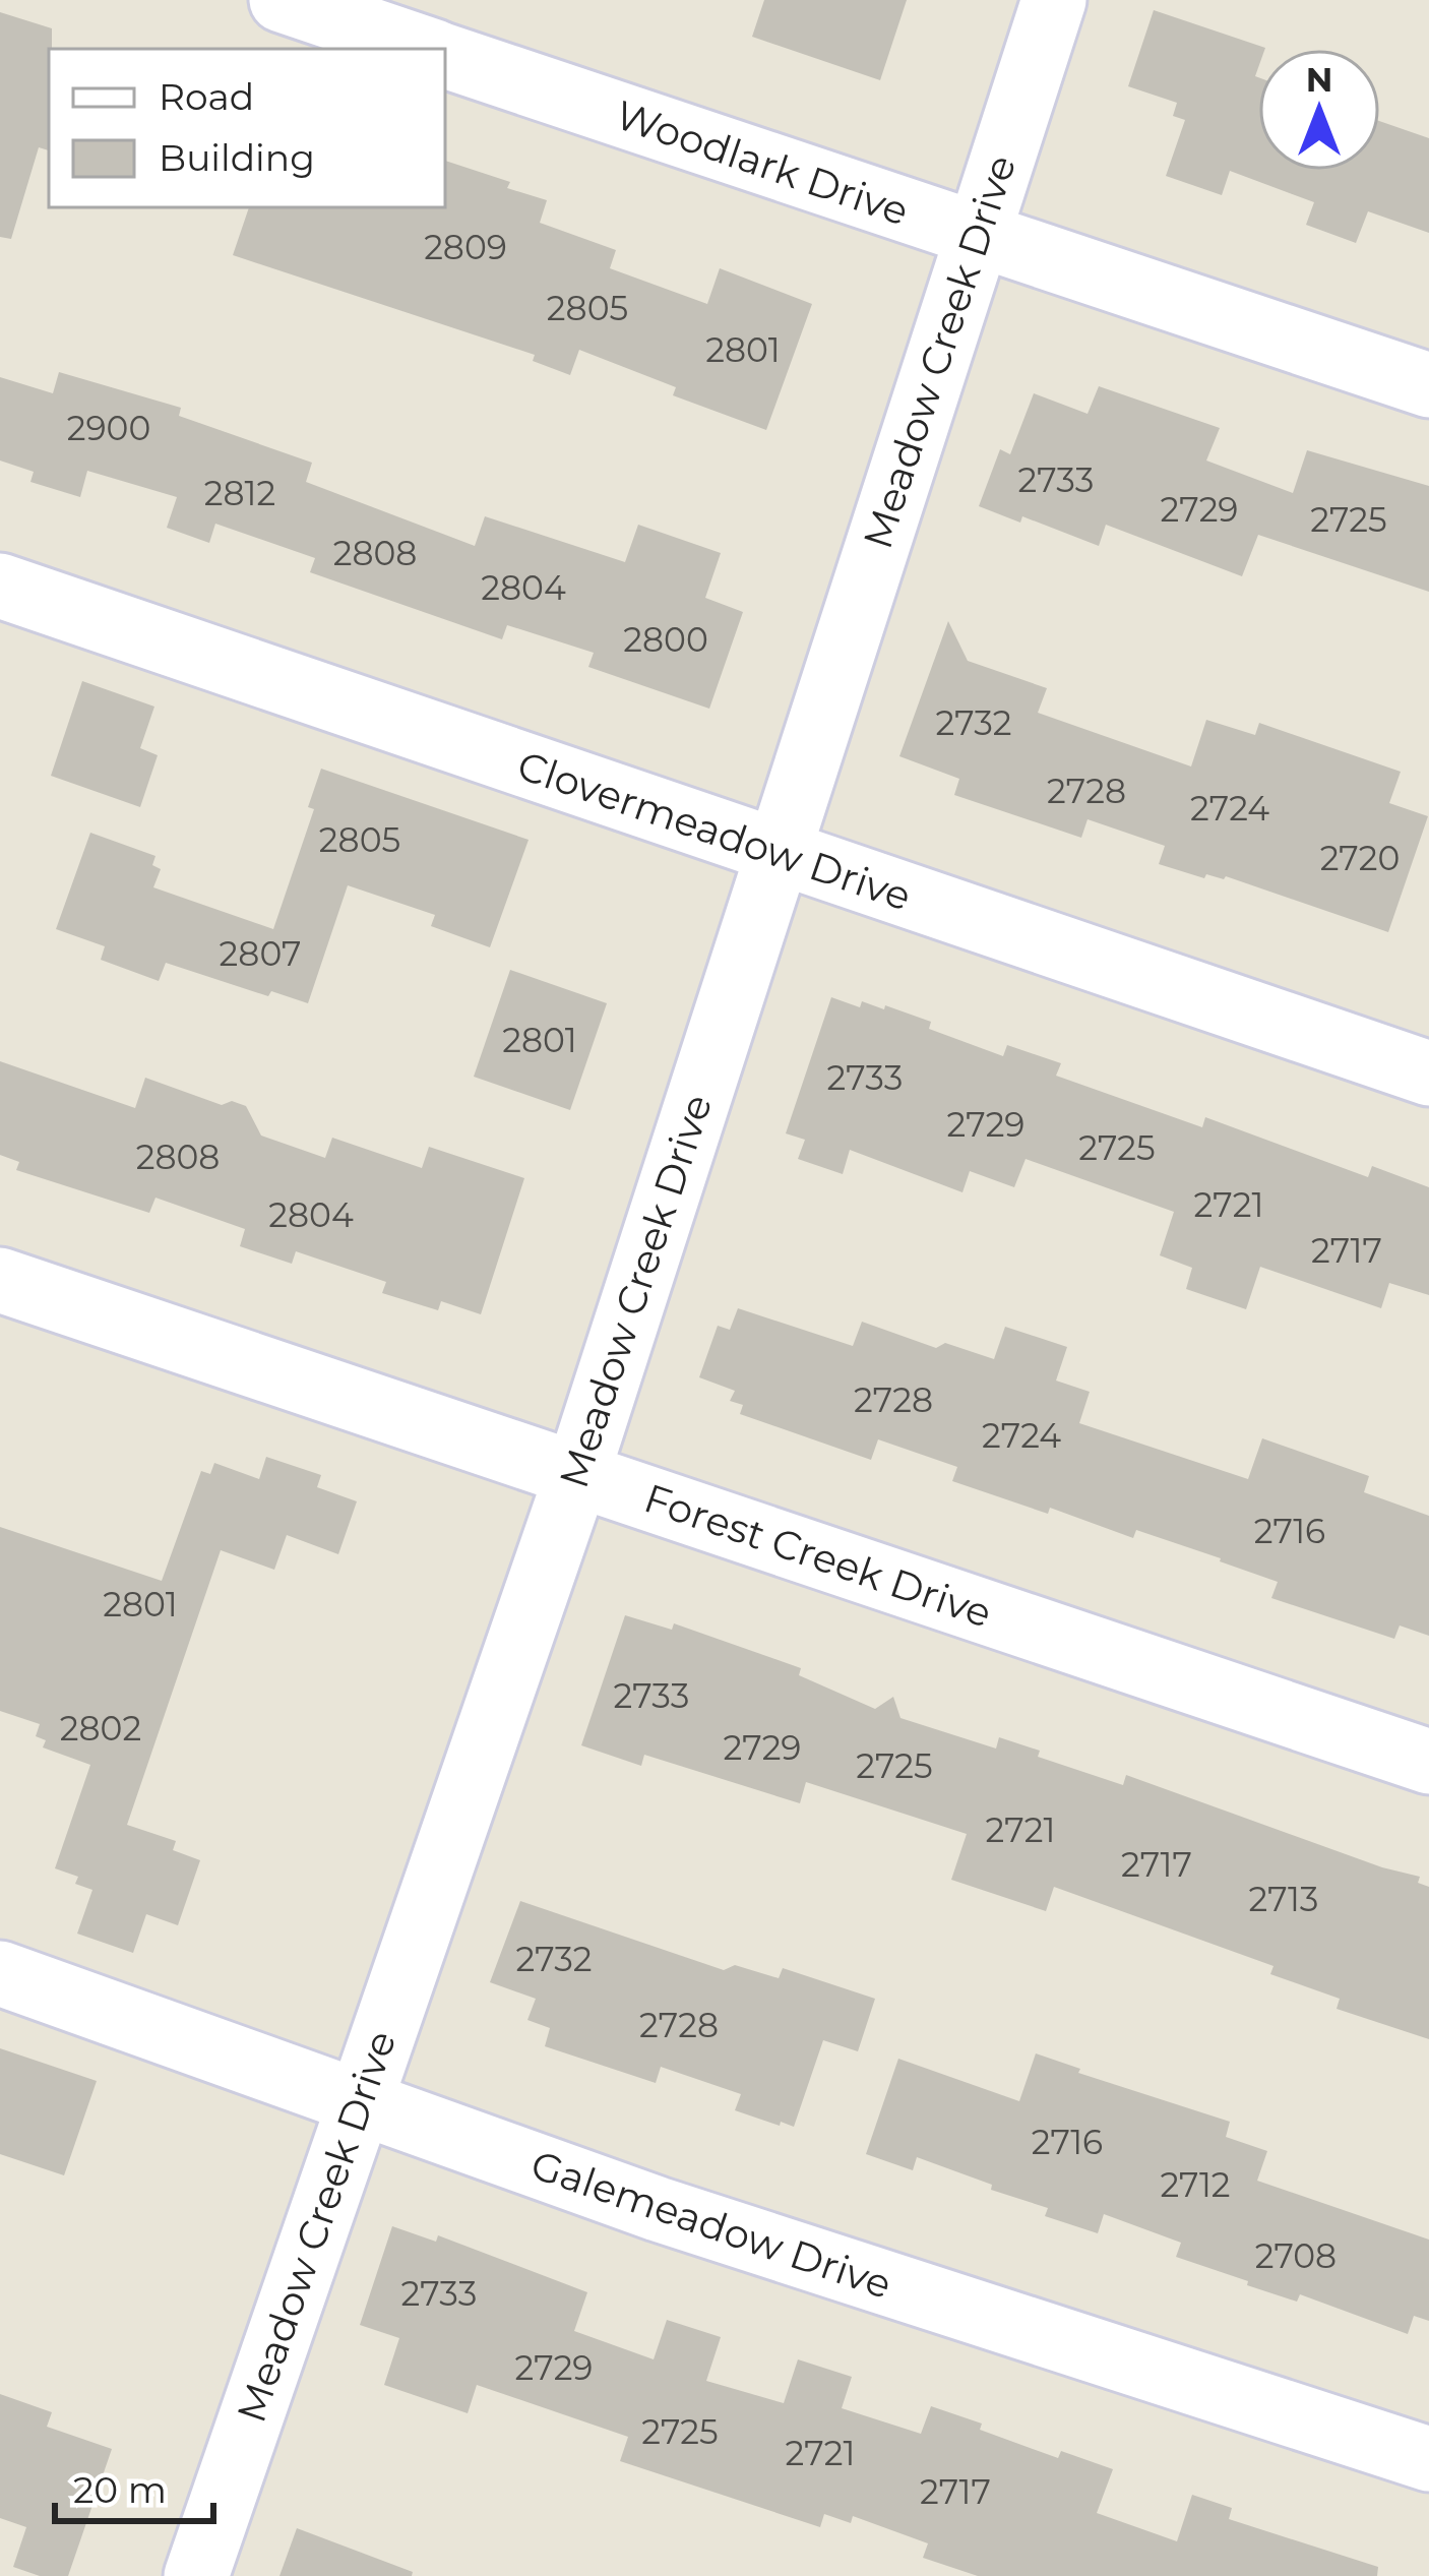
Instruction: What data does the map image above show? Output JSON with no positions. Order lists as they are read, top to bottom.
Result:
{
  "streets": {
    "street": [
      "Woodlark Drive",
      "Meadow Creek Drive",
      "Clovermeadow Drive",
      "Forest Creek Drive",
      "Galemeadow Drive"
    ]
  },
  "crossings": [
    ["Woodlark Drive", "Meadow Creek Drive"],
    ["Meadow Creek Drive", "Clovermeadow Drive"],
    ["Meadow Creek Drive", "Forest Creek Drive"],
    ["Meadow Creek Drive", "Galemeadow Drive"]
  ],
  "house_numbers": [
    "2809",
    "2805",
    "2801",
    "2900",
    "2733",
    "2812",
    "2729",
    "2725",
    "2808",
    "2804",
    "2800",
    "2732",
    "2728",
    "2724",
    "2805",
    "2720",
    "2807",
    "2801",
    "2733",
    "2729",
    "2725",
    "2808",
    "2721",
    "2804",
    "2717",
    "2728",
    "2724",
    "2716",
    "2801",
    "2733",
    "2802",
    "2729",
    "2725",
    "2721",
    "2717",
    "2713",
    "2732",
    "2728",
    "2716",
    "2712",
    "2708",
    "2733",
    "2729",
    "2725",
    "2721",
    "2717"
  ],
  "legend": ["Road", "Building"],
  "scale_bar": "20 m",
  "north": "top"
}
